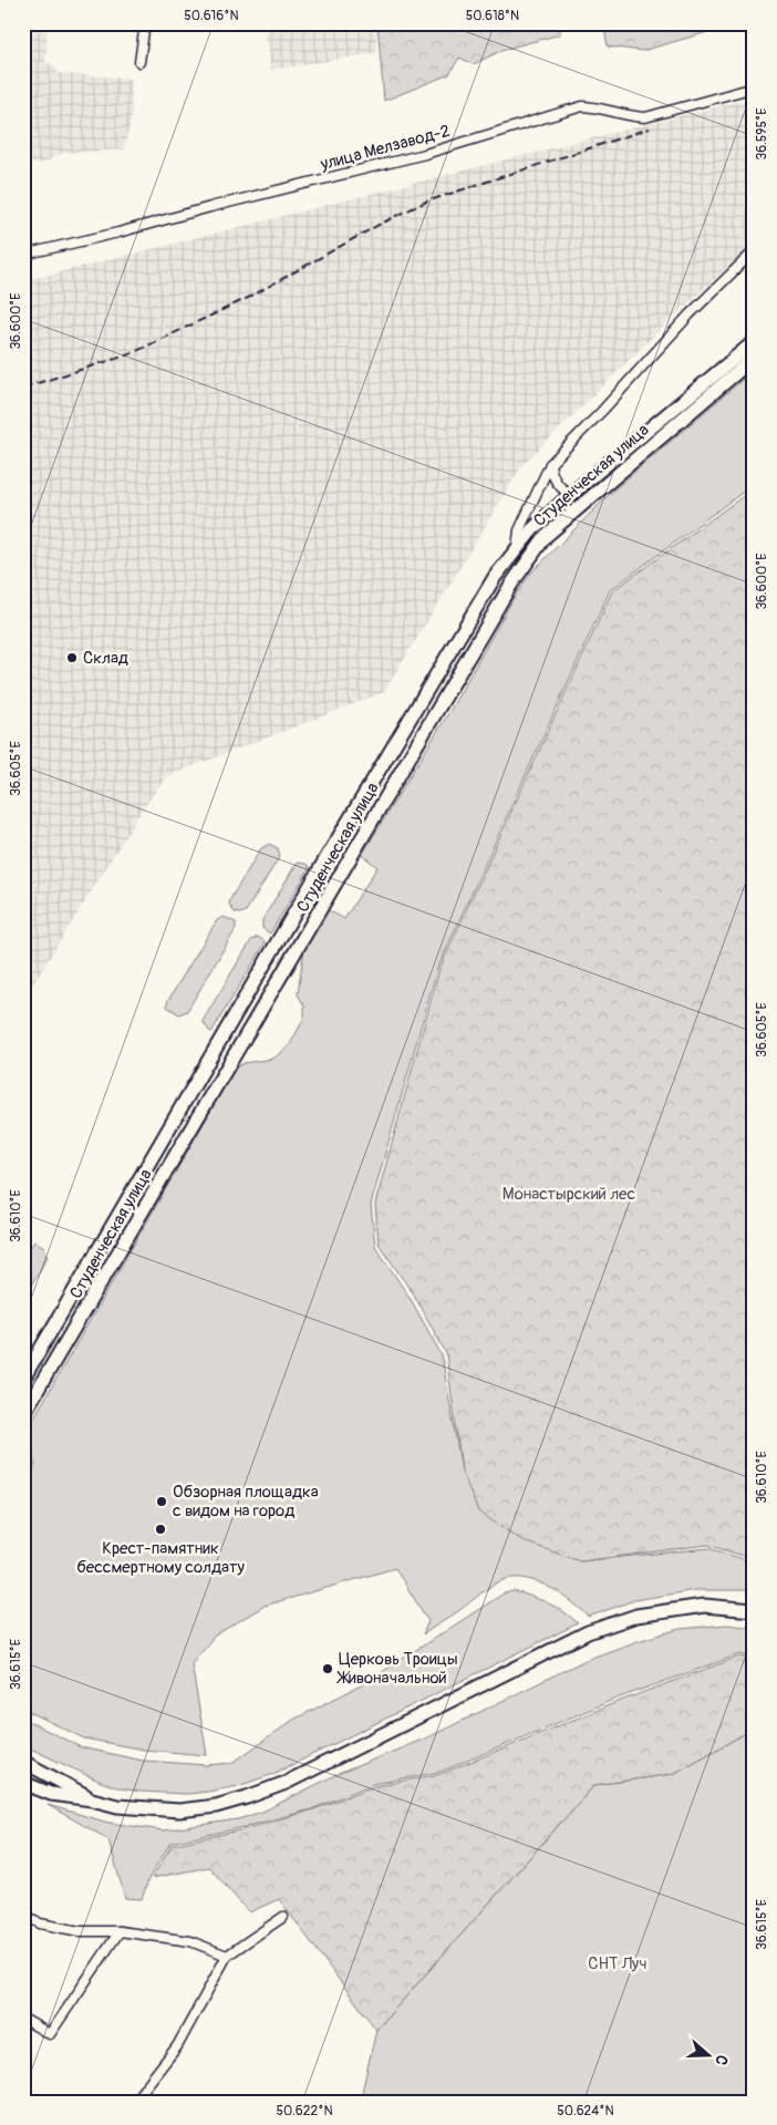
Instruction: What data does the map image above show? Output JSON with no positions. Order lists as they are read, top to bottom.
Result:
{
  "streets": {
    "main road": ["Студенческая улица"],
    "street": ["улица Мелзавод-2"]
  },
  "parks": ["Монастырский лес", "СНТ Луч"],
  "places": [
    "Склад",
    "Обзорная площадка с видом на город",
    "Крест-памятник бессмертному солдату",
    "Церковь Троицы Живоначальной"
  ],
  "north": "right",
  "coordinates": [
    "50.616°N",
    "50.618°N",
    "36.595°E",
    "36.600°E",
    "36.605°E",
    "36.610°E",
    "36.615°E",
    "50.622°N",
    "50.624°N"
  ]
}
